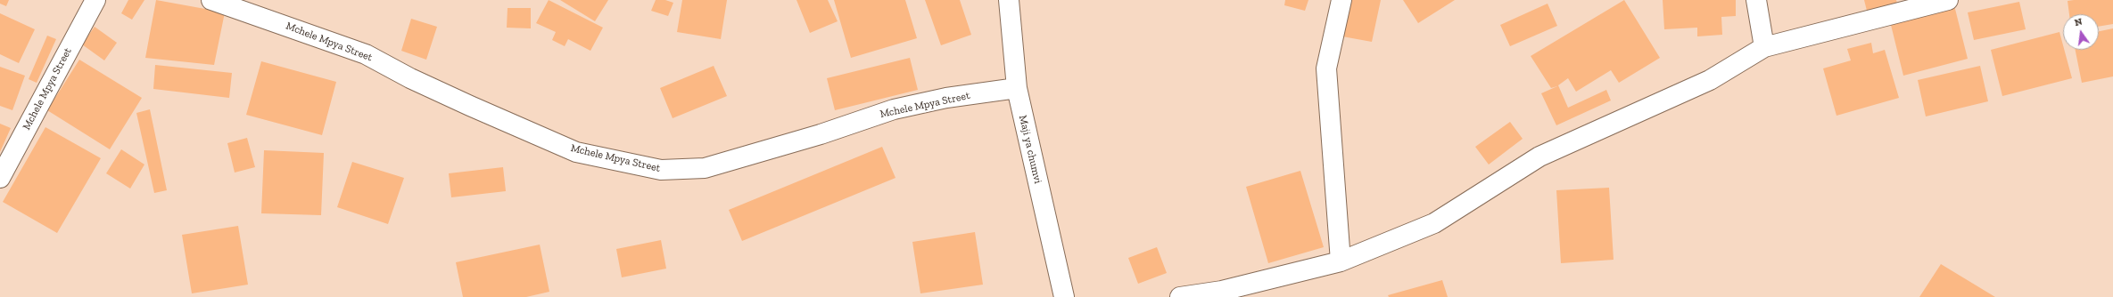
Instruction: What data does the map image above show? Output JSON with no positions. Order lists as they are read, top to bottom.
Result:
{
  "streets": {
    "street": ["Mchele Mpya Street", "Maji ya chumvi"]
  },
  "crossings": [
    ["Mchele Mpya Street", "Maji ya chumvi"]
  ],
  "north": "top"
}
